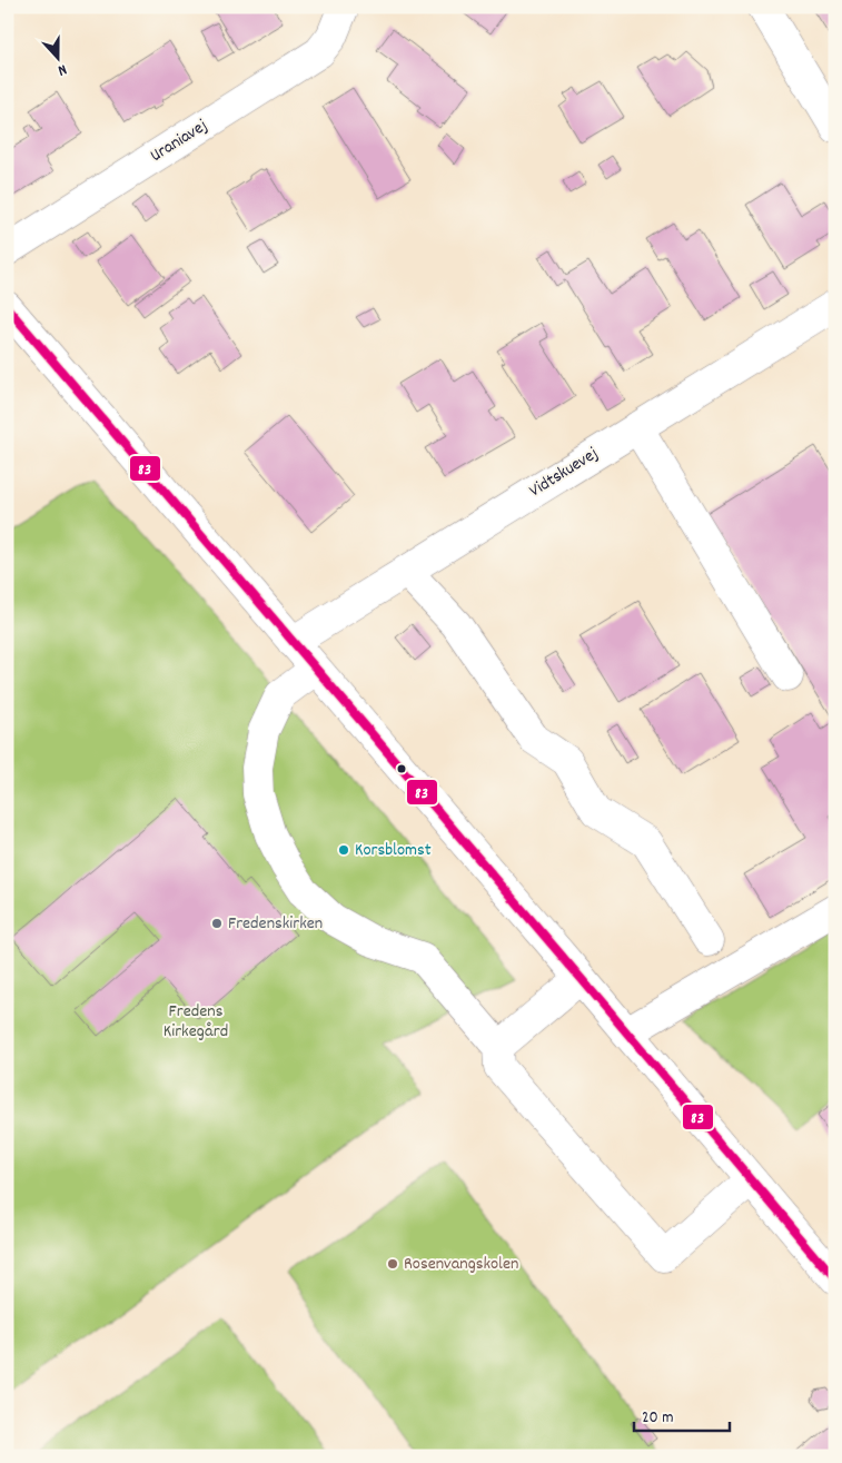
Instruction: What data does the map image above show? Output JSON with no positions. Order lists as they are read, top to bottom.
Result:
{
  "streets": {
    "street": ["Uraniavej", "Vidtskuevej"]
  },
  "parks": ["Fredens Kirkegård"],
  "places": ["Korsblomst", "Fredenskirken", "Rosenvangskolen"],
  "lines": ["transit line 83"],
  "scale_bar": "20 m",
  "north": "bottom"
}
